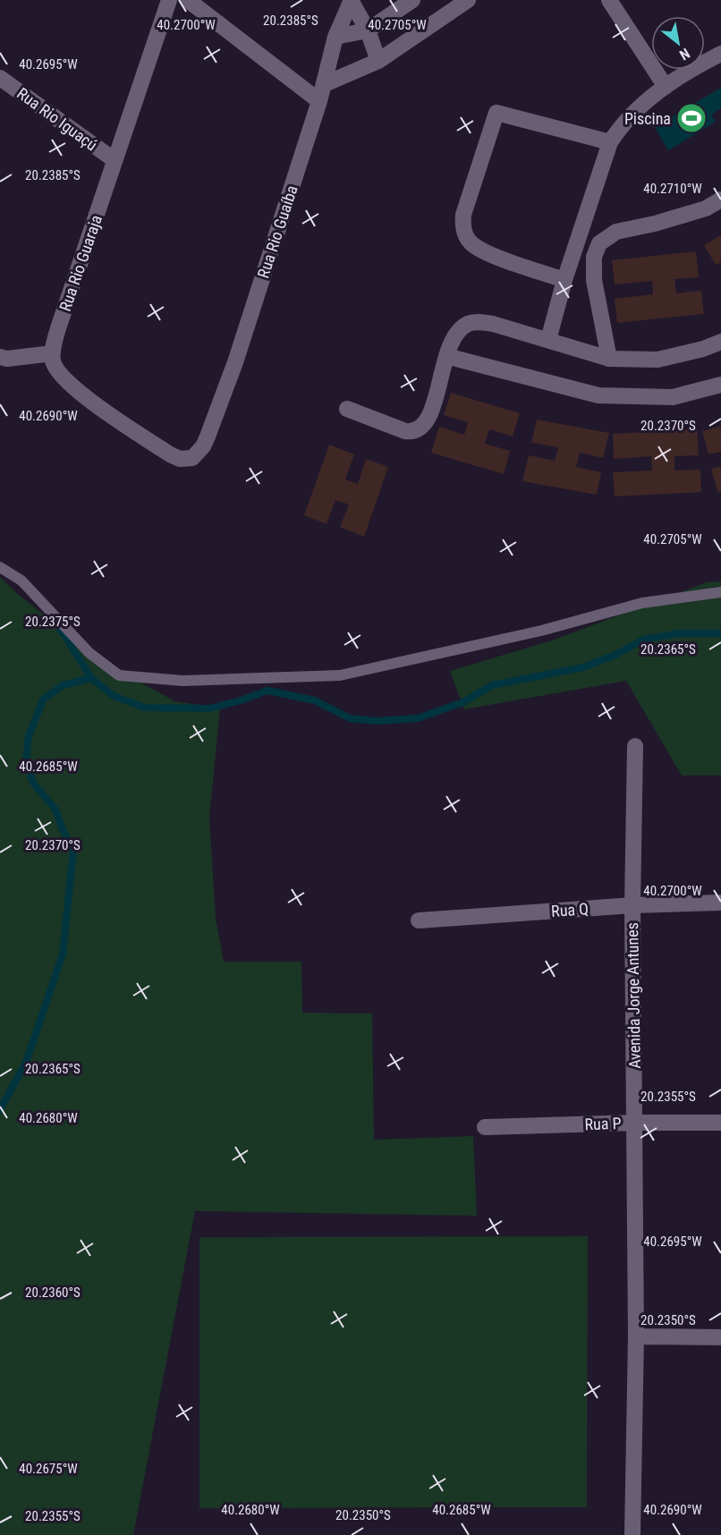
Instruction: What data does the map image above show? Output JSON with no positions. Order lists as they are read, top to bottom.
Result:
{
  "streets": {
    "street": [
      "Rua Rio Iguaçú",
      "Rua Rio Guaíba",
      "Rua Rio Guaraja",
      "Rua Q",
      "Avenida Jorge Antunes",
      "Rua P"
    ]
  },
  "crossings": [
    ["Rua Rio Iguaçú", "Rua Rio Guaraja"],
    ["Rua Rio Guaíba", "Rua Rio Guaraja"],
    ["Rua Q", "Avenida Jorge Antunes"],
    ["Avenida Jorge Antunes", "Rua P"]
  ],
  "places": {
    "sports": ["Piscina"]
  },
  "north": "bottom right",
  "coordinates": [
    "20.2385°S",
    "40.2700°W",
    "40.2705°W",
    "40.2695°W",
    "40.2710°W",
    "40.2690°W",
    "20.2370°S",
    "20.2375°S",
    "20.2365°S",
    "40.2685°W",
    "20.2355°S",
    "40.2680°W",
    "20.2360°S",
    "20.2350°S",
    "40.2675°W"
  ]
}
